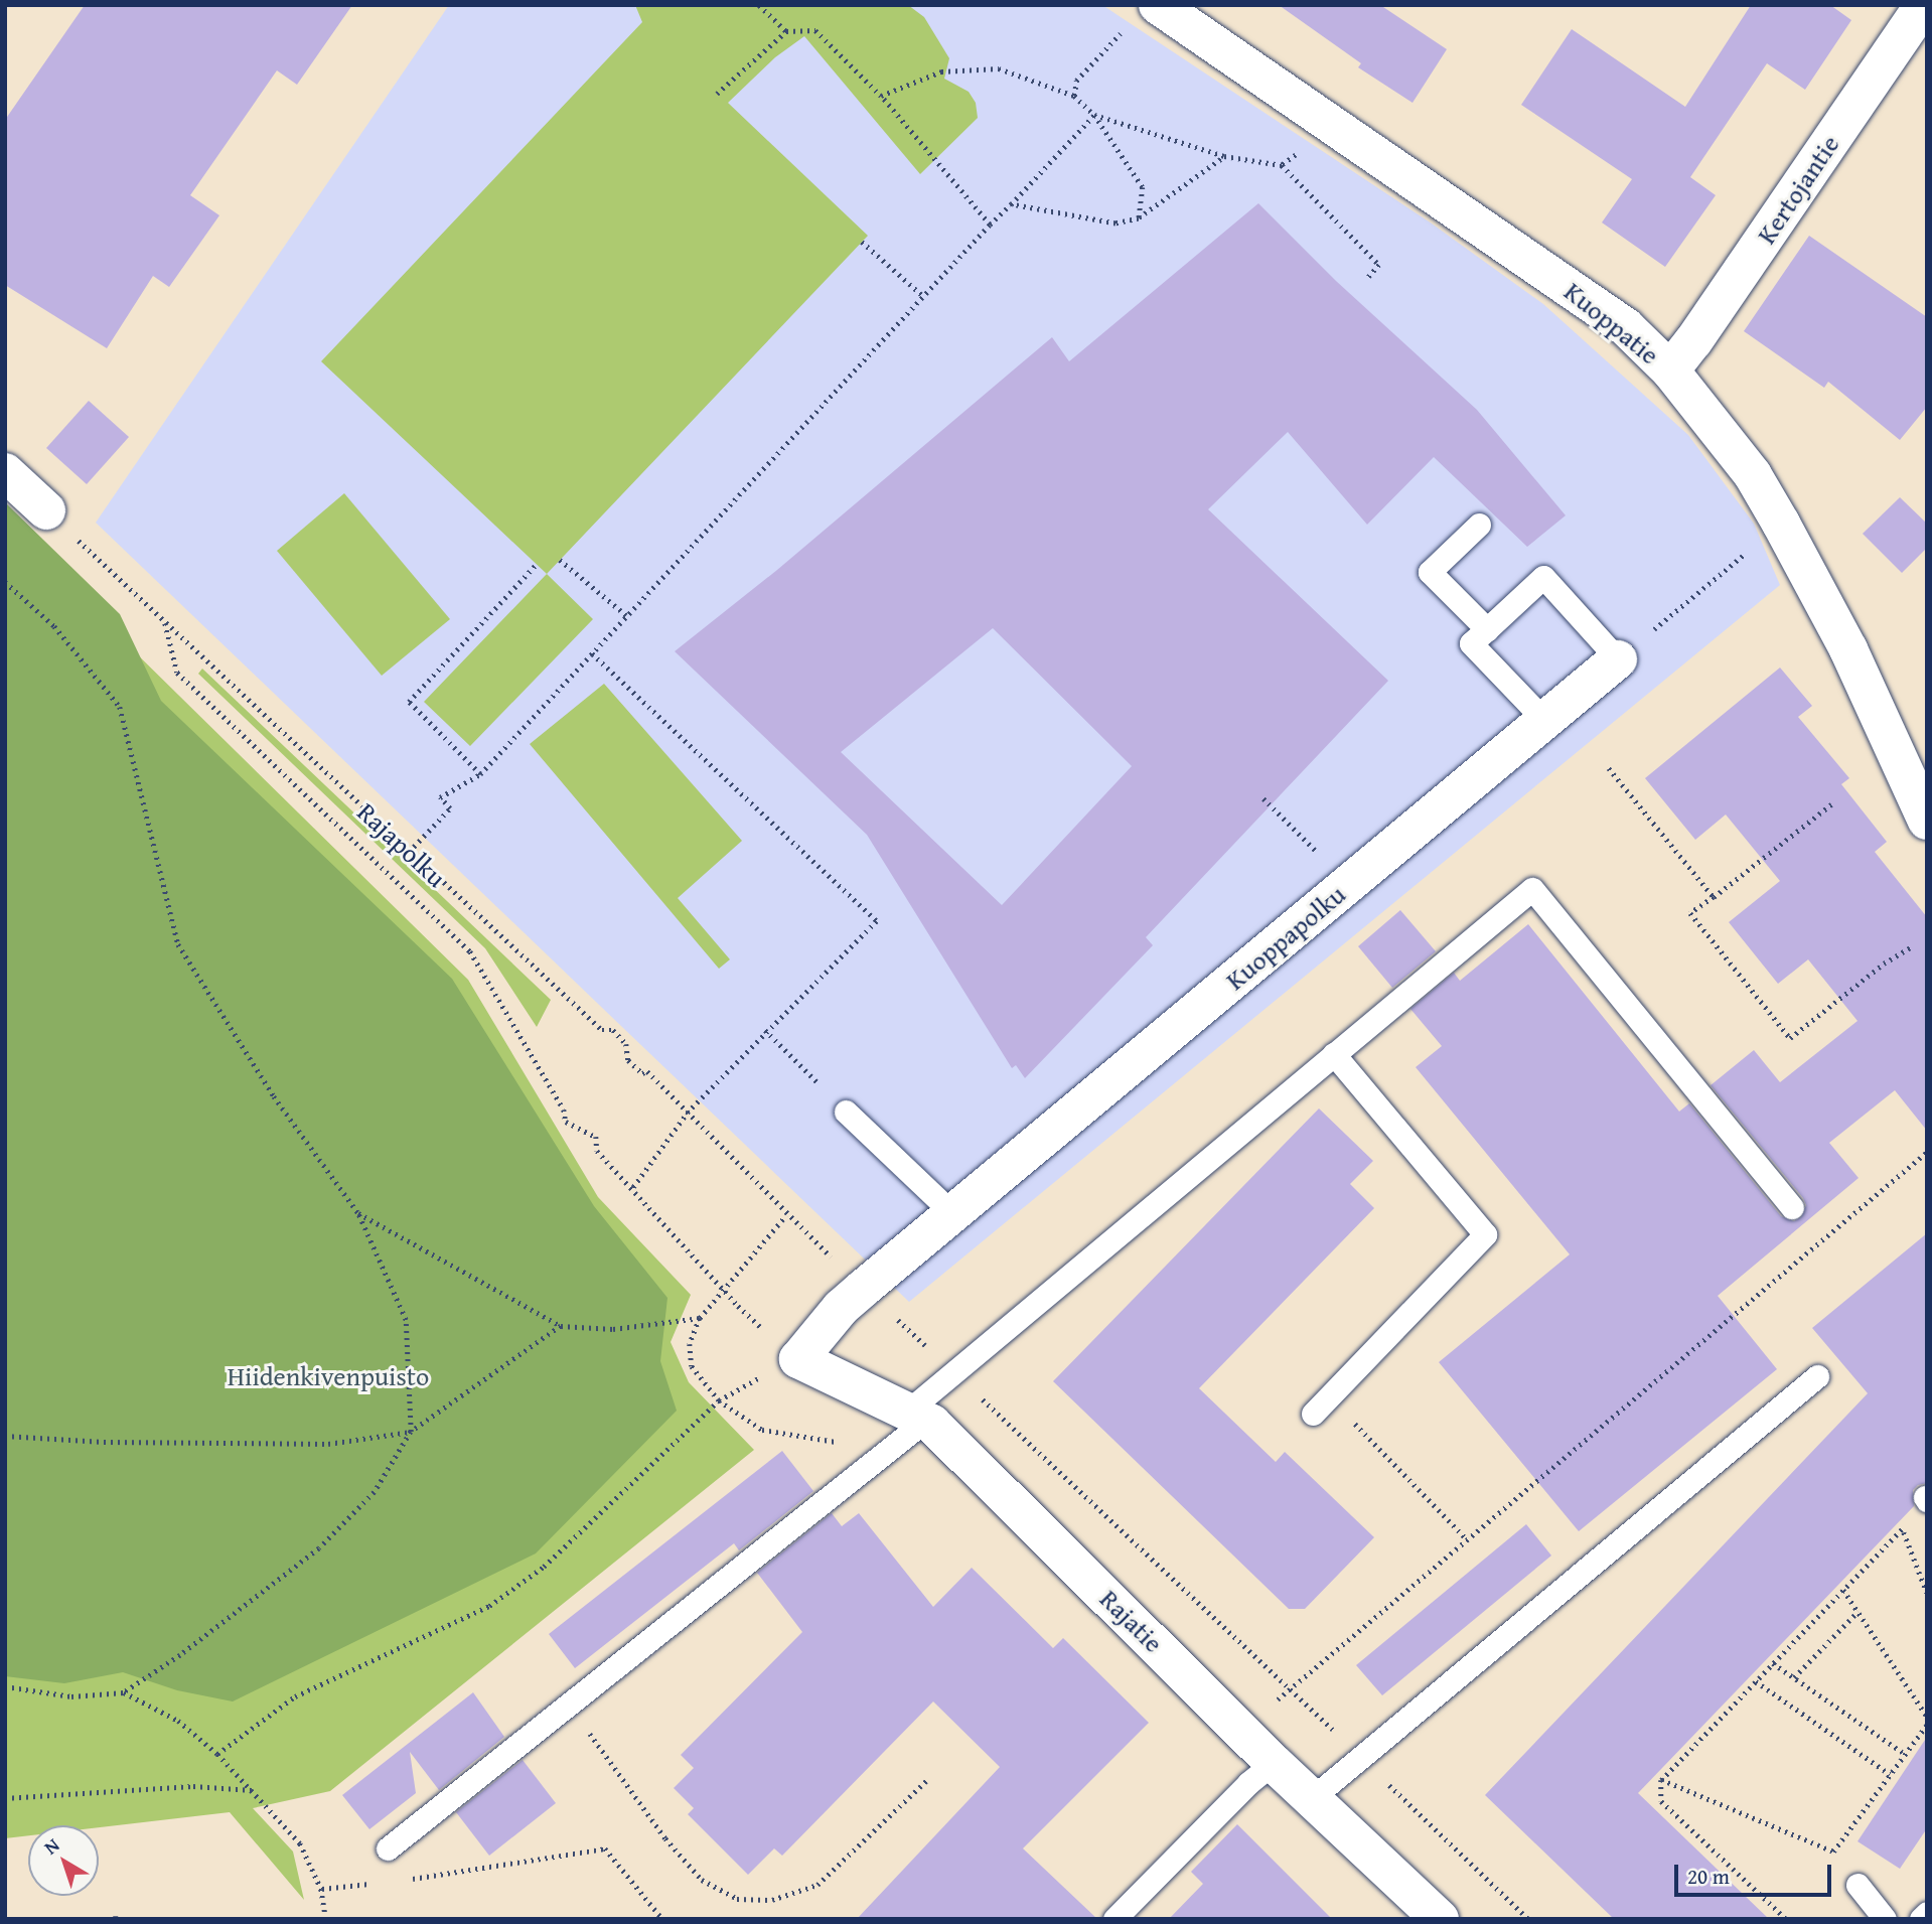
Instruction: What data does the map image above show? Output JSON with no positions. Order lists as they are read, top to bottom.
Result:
{
  "streets": {
    "street": [
      "Kertojantie",
      "Kuoppatie",
      "Kuoppapolku",
      "Rajatie"
    ],
    "path": ["Rajapolku"]
  },
  "crossings": [
    ["Kertojantie", "Kuoppatie"],
    ["Rajapolku", "Kuoppapolku"],
    ["Kuoppapolku", "Rajatie"]
  ],
  "parks": ["Hiidenkivenpuisto"],
  "scale_bar": "20 m",
  "north": "top left"
}
